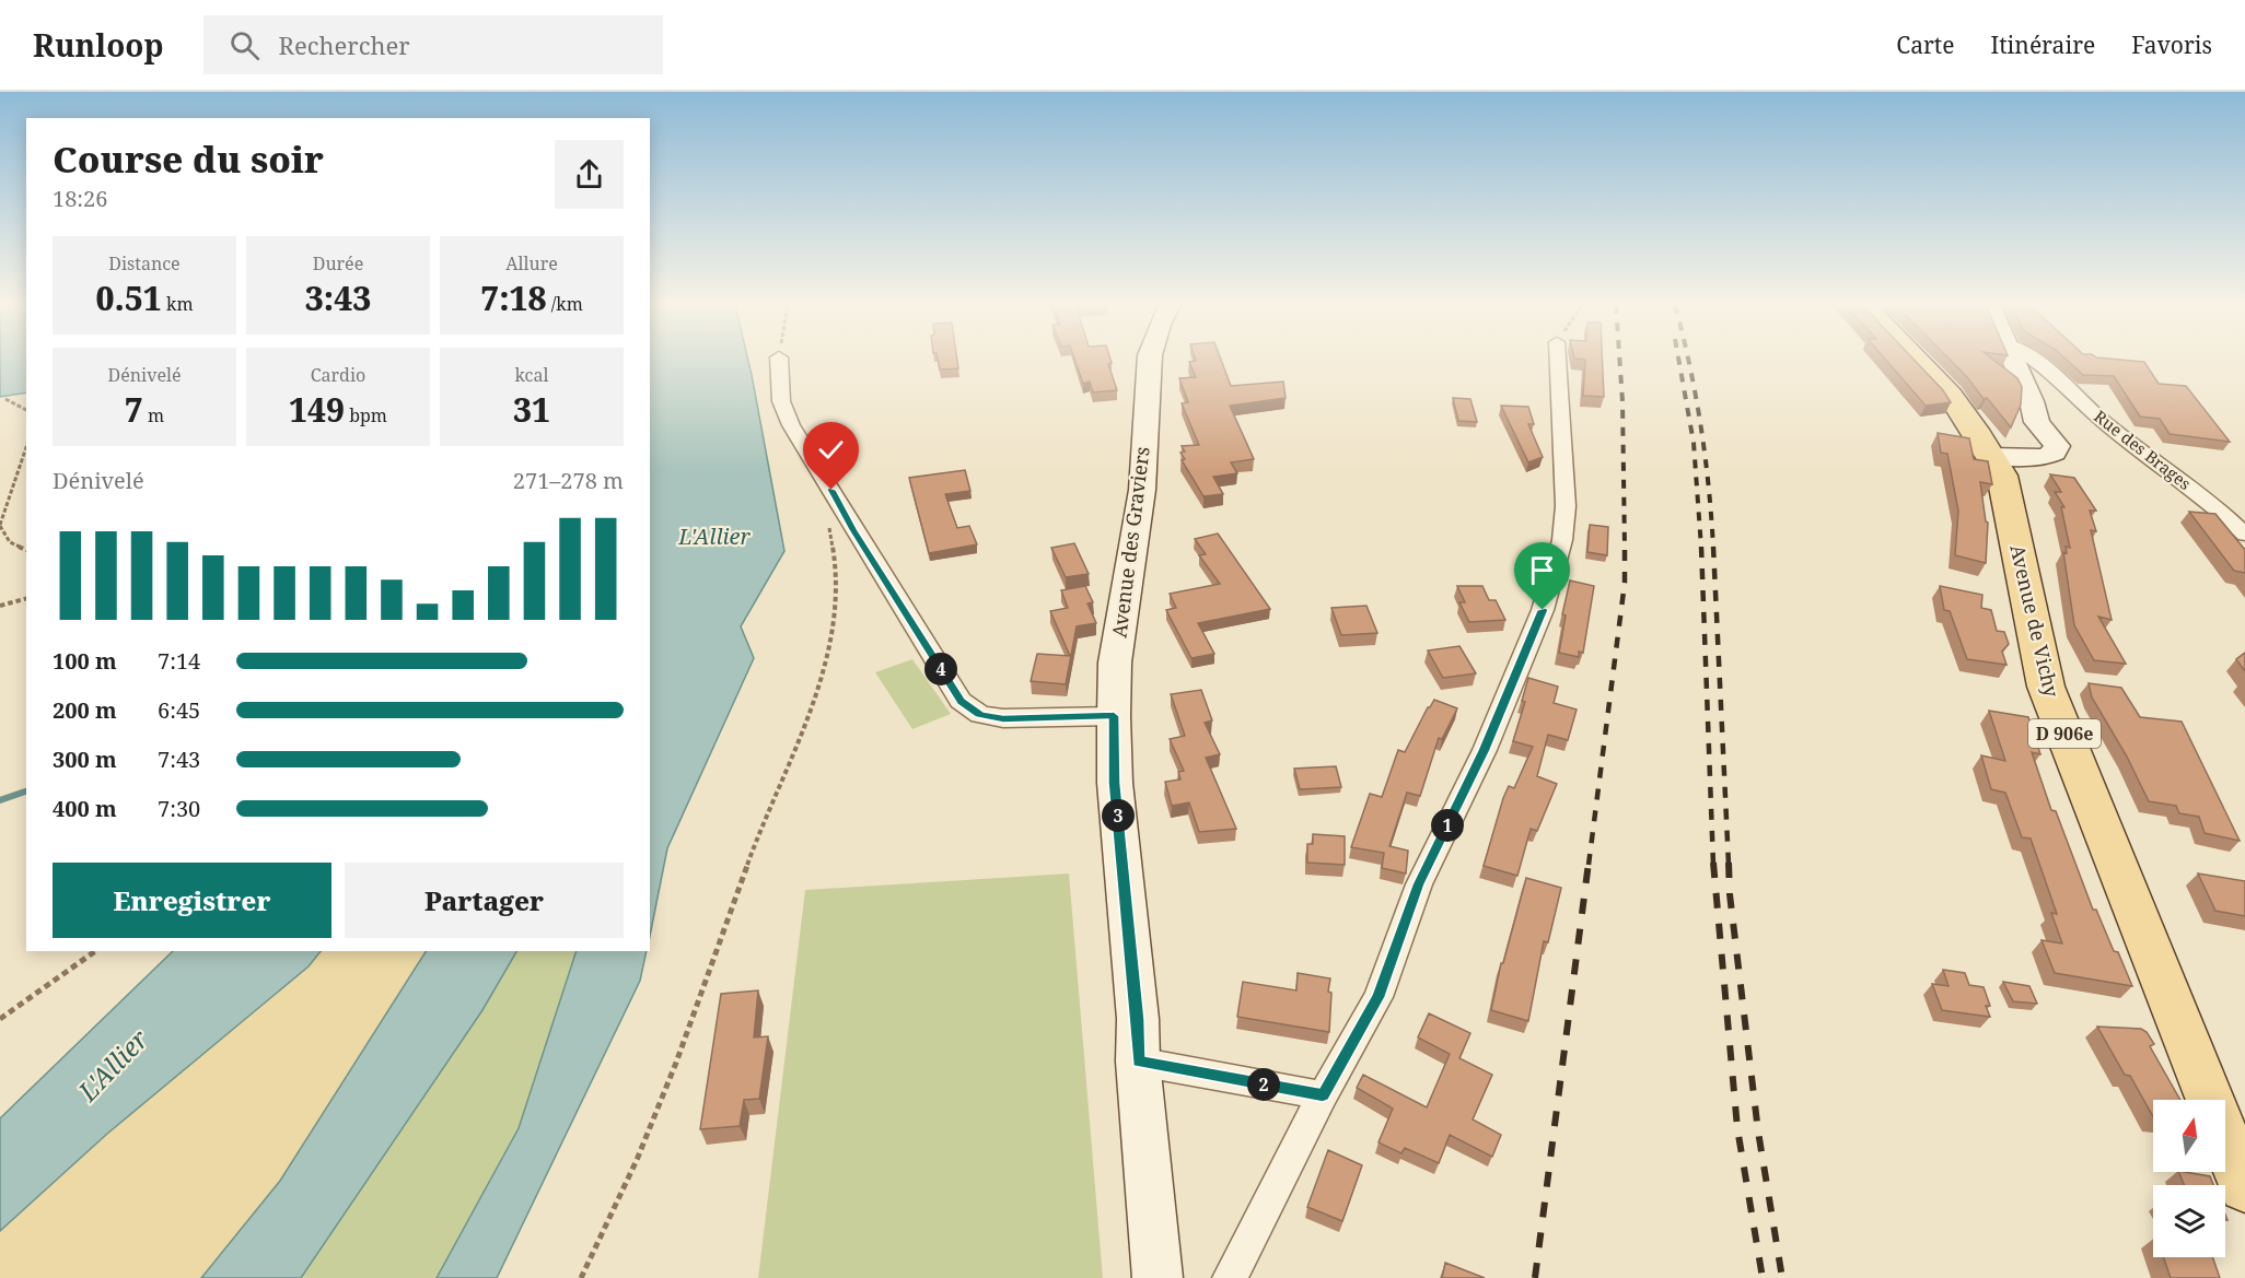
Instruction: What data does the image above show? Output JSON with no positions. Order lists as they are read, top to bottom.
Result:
{
  "streets": {
    "main road": ["Avenue de Vichy", "D 906e"],
    "street": ["Rue des Brages", "Avenue des Graviers"]
  },
  "water": ["L'Allier"],
  "north": "top",
  "page": {
    "header": "Runloop",
    "search": "Rechercher",
    "nav": ["Carte", "Itinéraire", "Favoris"],
    "heading": ["Course du soir", "18:26"],
    "stats": [
      ["Distance", "0.51 km"],
      ["Durée", "3:43"],
      ["Allure", "7:18 /km"],
      ["Dénivelé", "7 m"],
      ["Cardio", "149 bpm"],
      ["kcal", "31"]
    ],
    "chart": ["Dénivelé", "271–278 m"],
    "list": [
      {
        "name": "100 m",
        "note": "7:14"
      },
      {
        "name": "200 m",
        "note": "6:45"
      },
      {
        "name": "300 m",
        "note": "7:43"
      },
      {
        "name": "400 m",
        "note": "7:30"
      }
    ],
    "pins": [
      "4",
      "3",
      "1",
      "2"
    ],
    "buttons": ["Enregistrer", "Partager"]
  }
}
